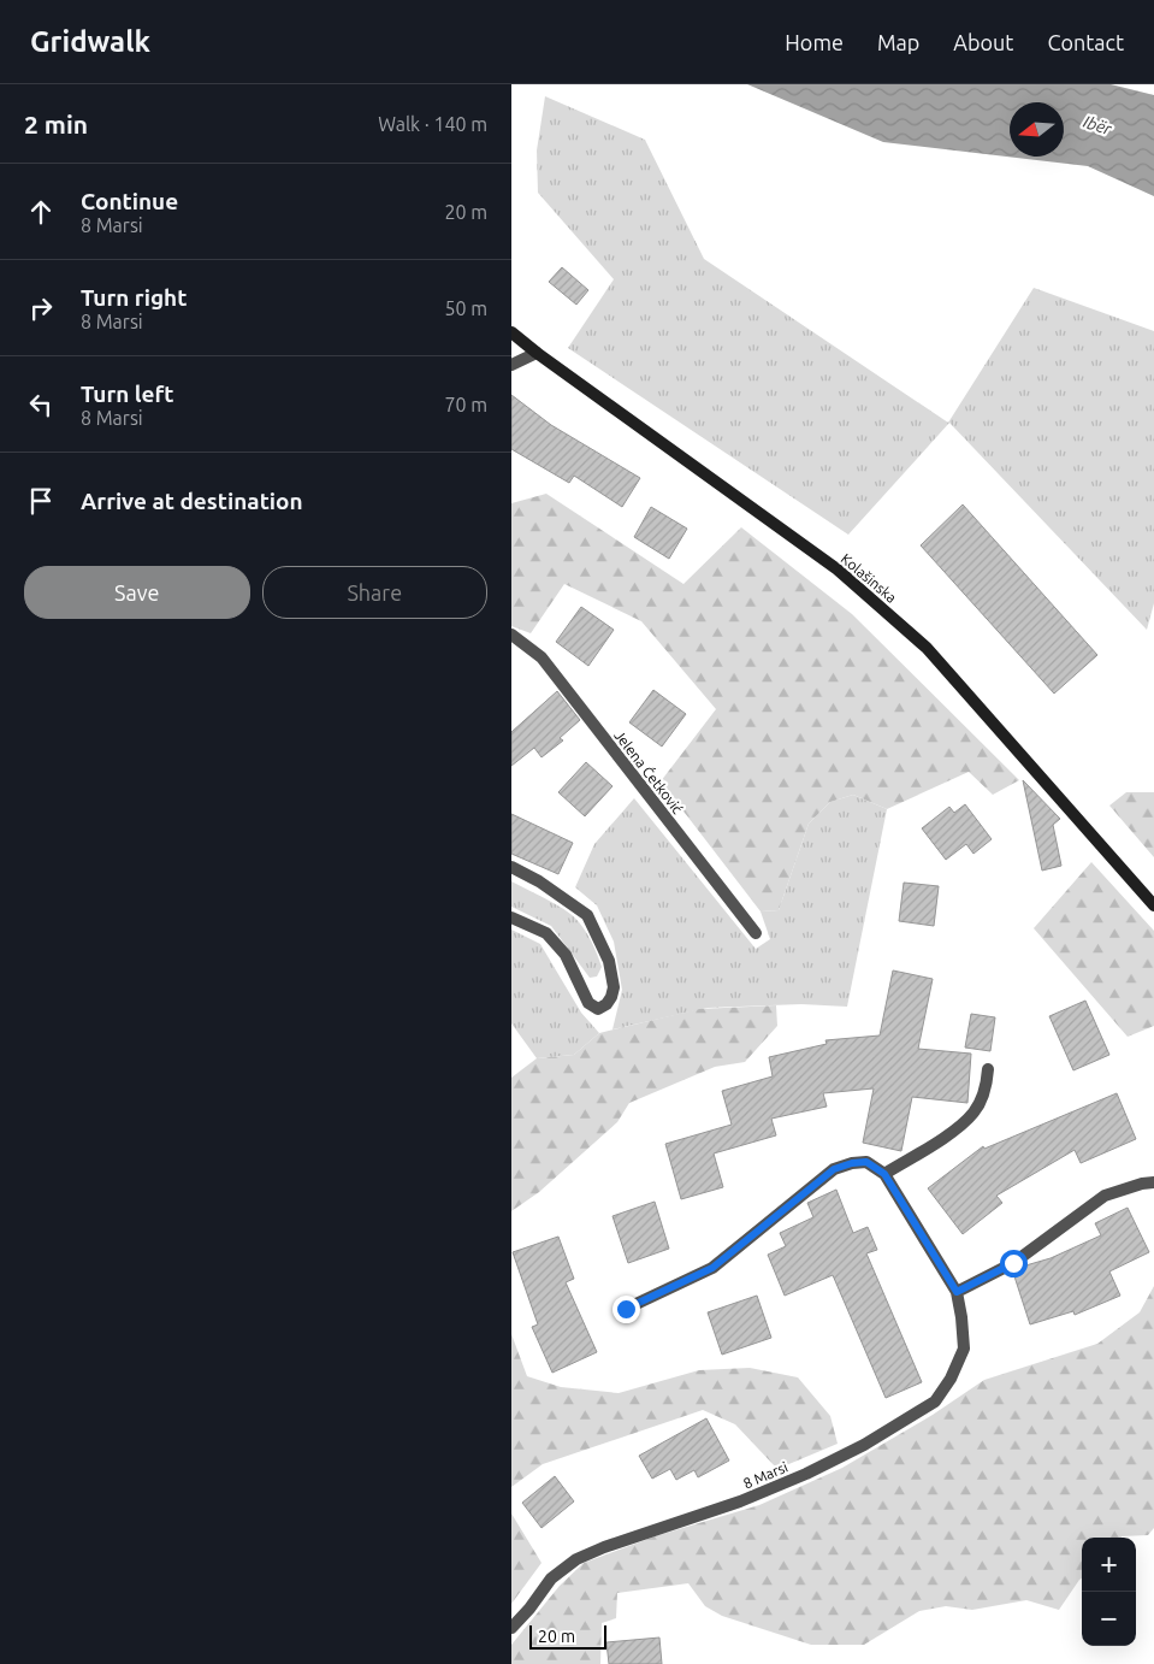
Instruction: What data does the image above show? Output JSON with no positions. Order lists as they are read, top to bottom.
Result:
{
  "streets": {
    "main road": ["Kolašinska"],
    "street": ["Jelena Ćetković", "8 Marsi"]
  },
  "water": ["Ibër"],
  "scale_bar": "20 m",
  "north": "left",
  "page": {
    "header": "Gridwalk",
    "nav": [
      "Home",
      "Map",
      "About",
      "Contact"
    ],
    "heading": ["2 min", "Walk · 140 m"],
    "list": [
      ["Continue", "8 Marsi", "20 m"],
      ["Turn right", "8 Marsi", "50 m"],
      ["Turn left", "8 Marsi", "70 m"],
      "Arrive at destination"
    ],
    "buttons": ["Save", "Share"],
    "map_buttons": ["+", "−"],
    "scale": "20 m"
  }
}
